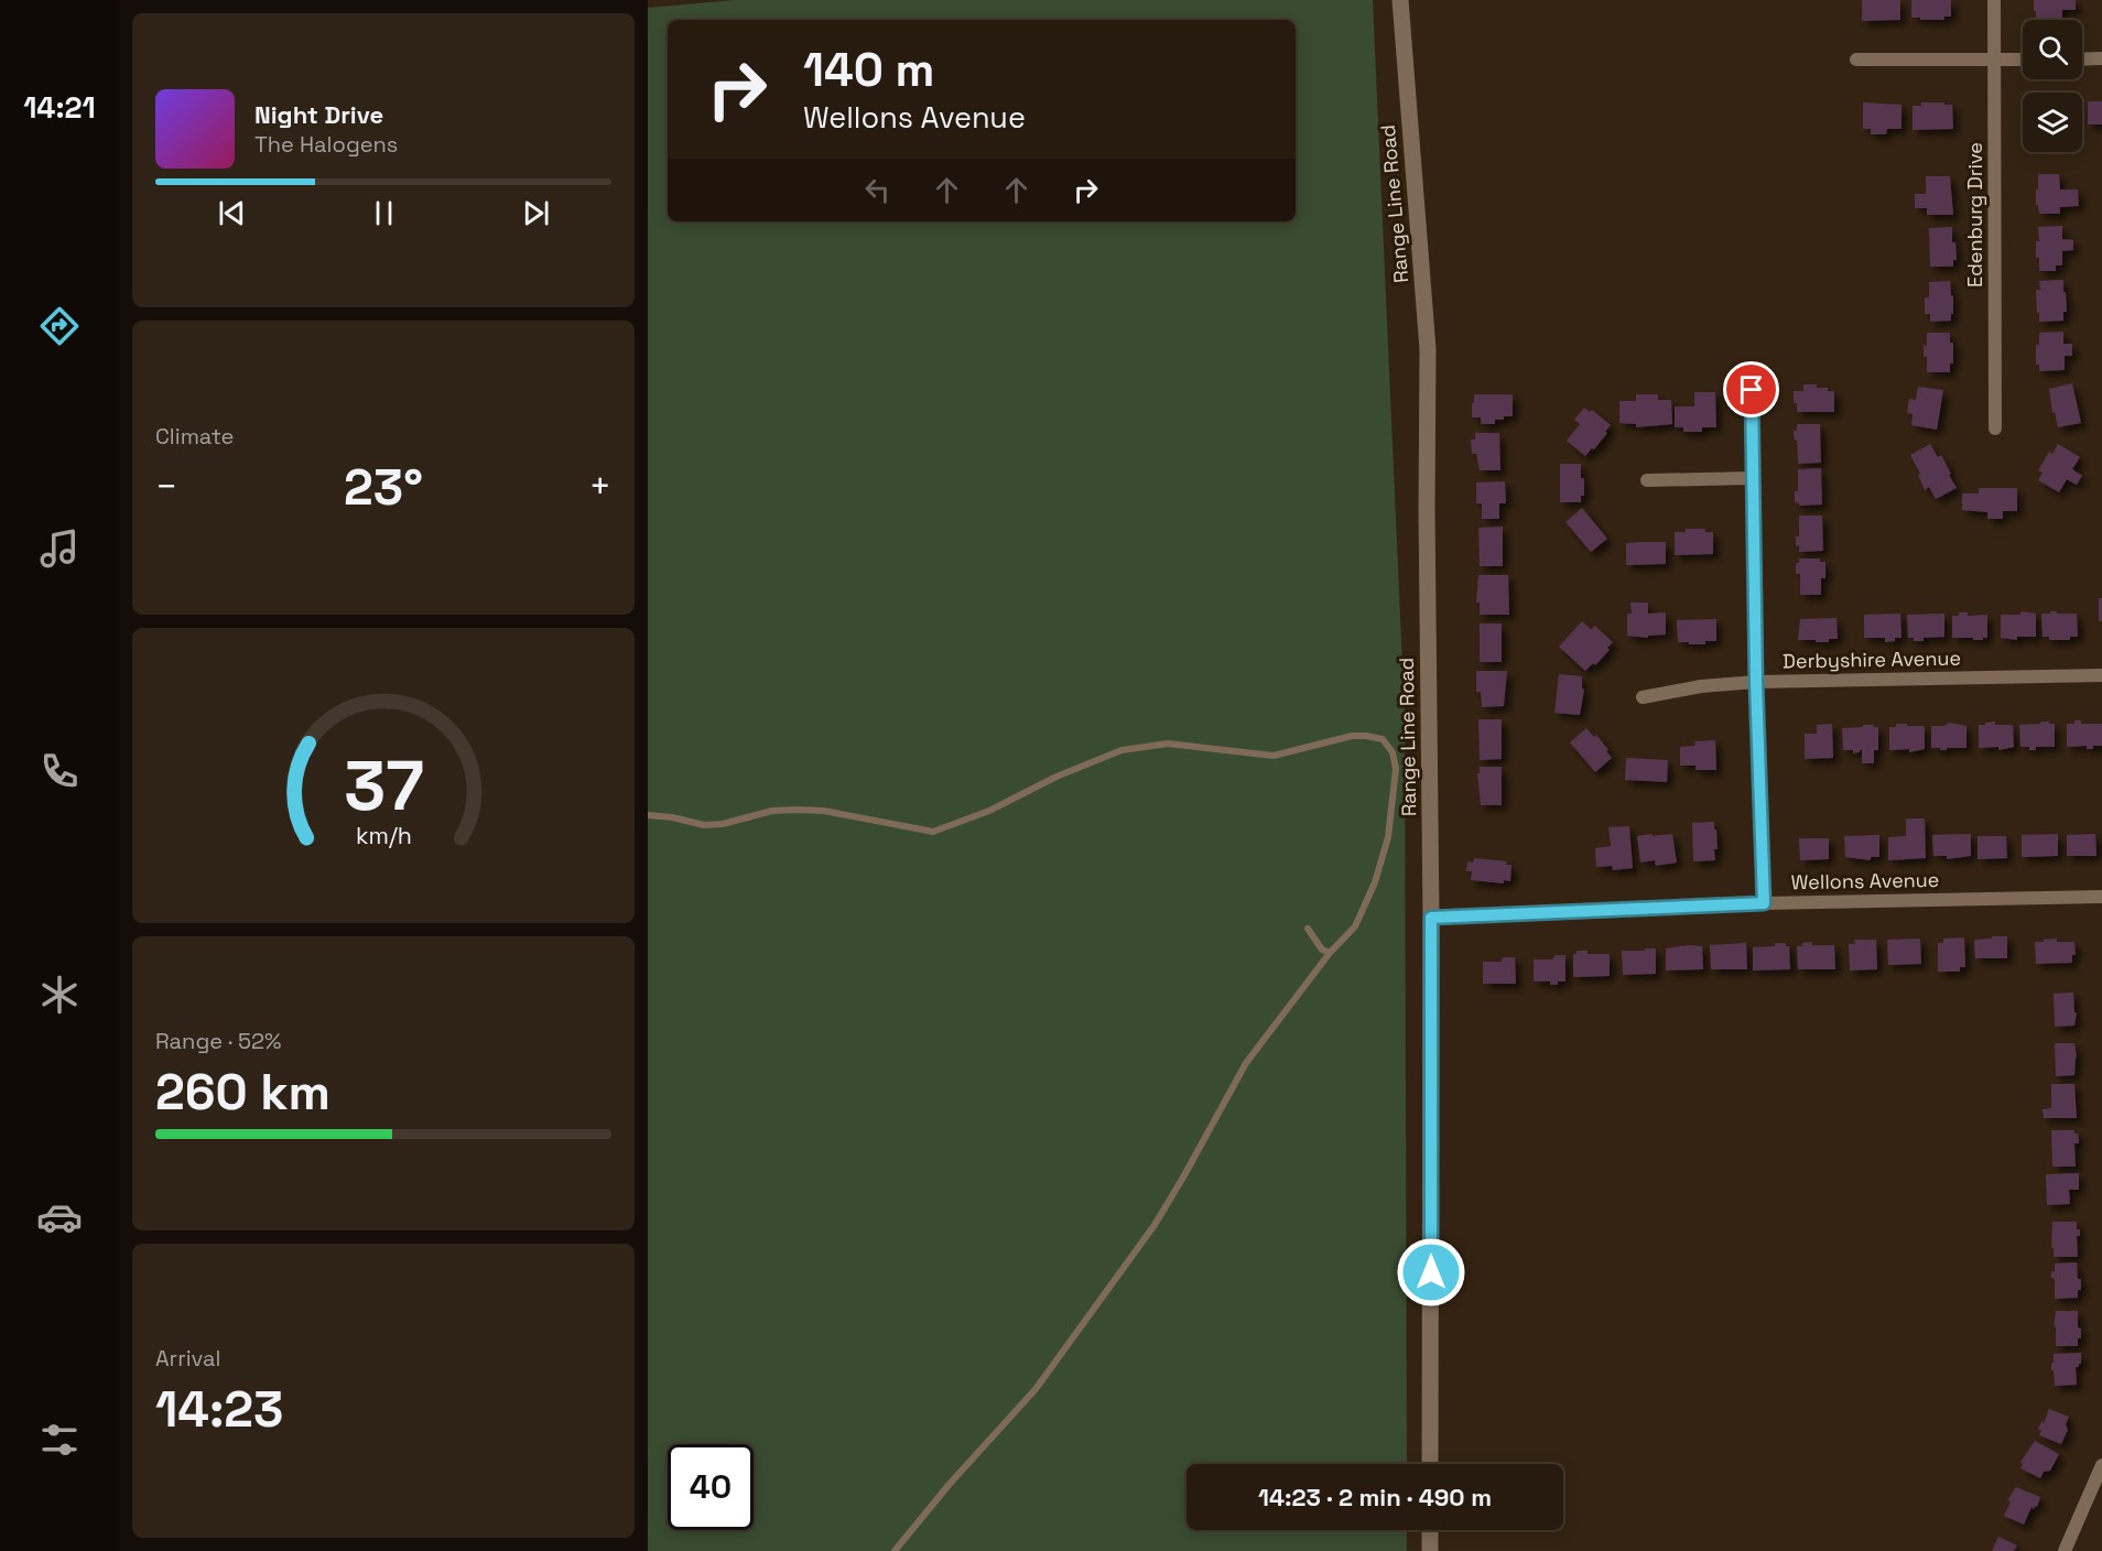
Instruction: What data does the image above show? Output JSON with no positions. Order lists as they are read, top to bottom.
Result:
{
  "streets": {
    "street": [
      "Range Line Road",
      "Edenburg Drive",
      "Derbyshire Avenue",
      "Wellons Avenue"
    ]
  },
  "crossings": [
    ["Range Line Road", "Wellons Avenue"]
  ],
  "page": {
    "tabs": "14:21",
    "turn": ["140 m", "Wellons Avenue"],
    "song": ["Night Drive", "The Halogens"],
    "tile": [
      "Climate",
      ["Range · 52%", "260 km"],
      ["Arrival", "14:23"]
    ],
    "heat": ["−", "23°", "+"],
    "limit": "40",
    "trip": "14:23 · 2 min · 490 m",
    "gauge": ["37", "km/h"]
  }
}
